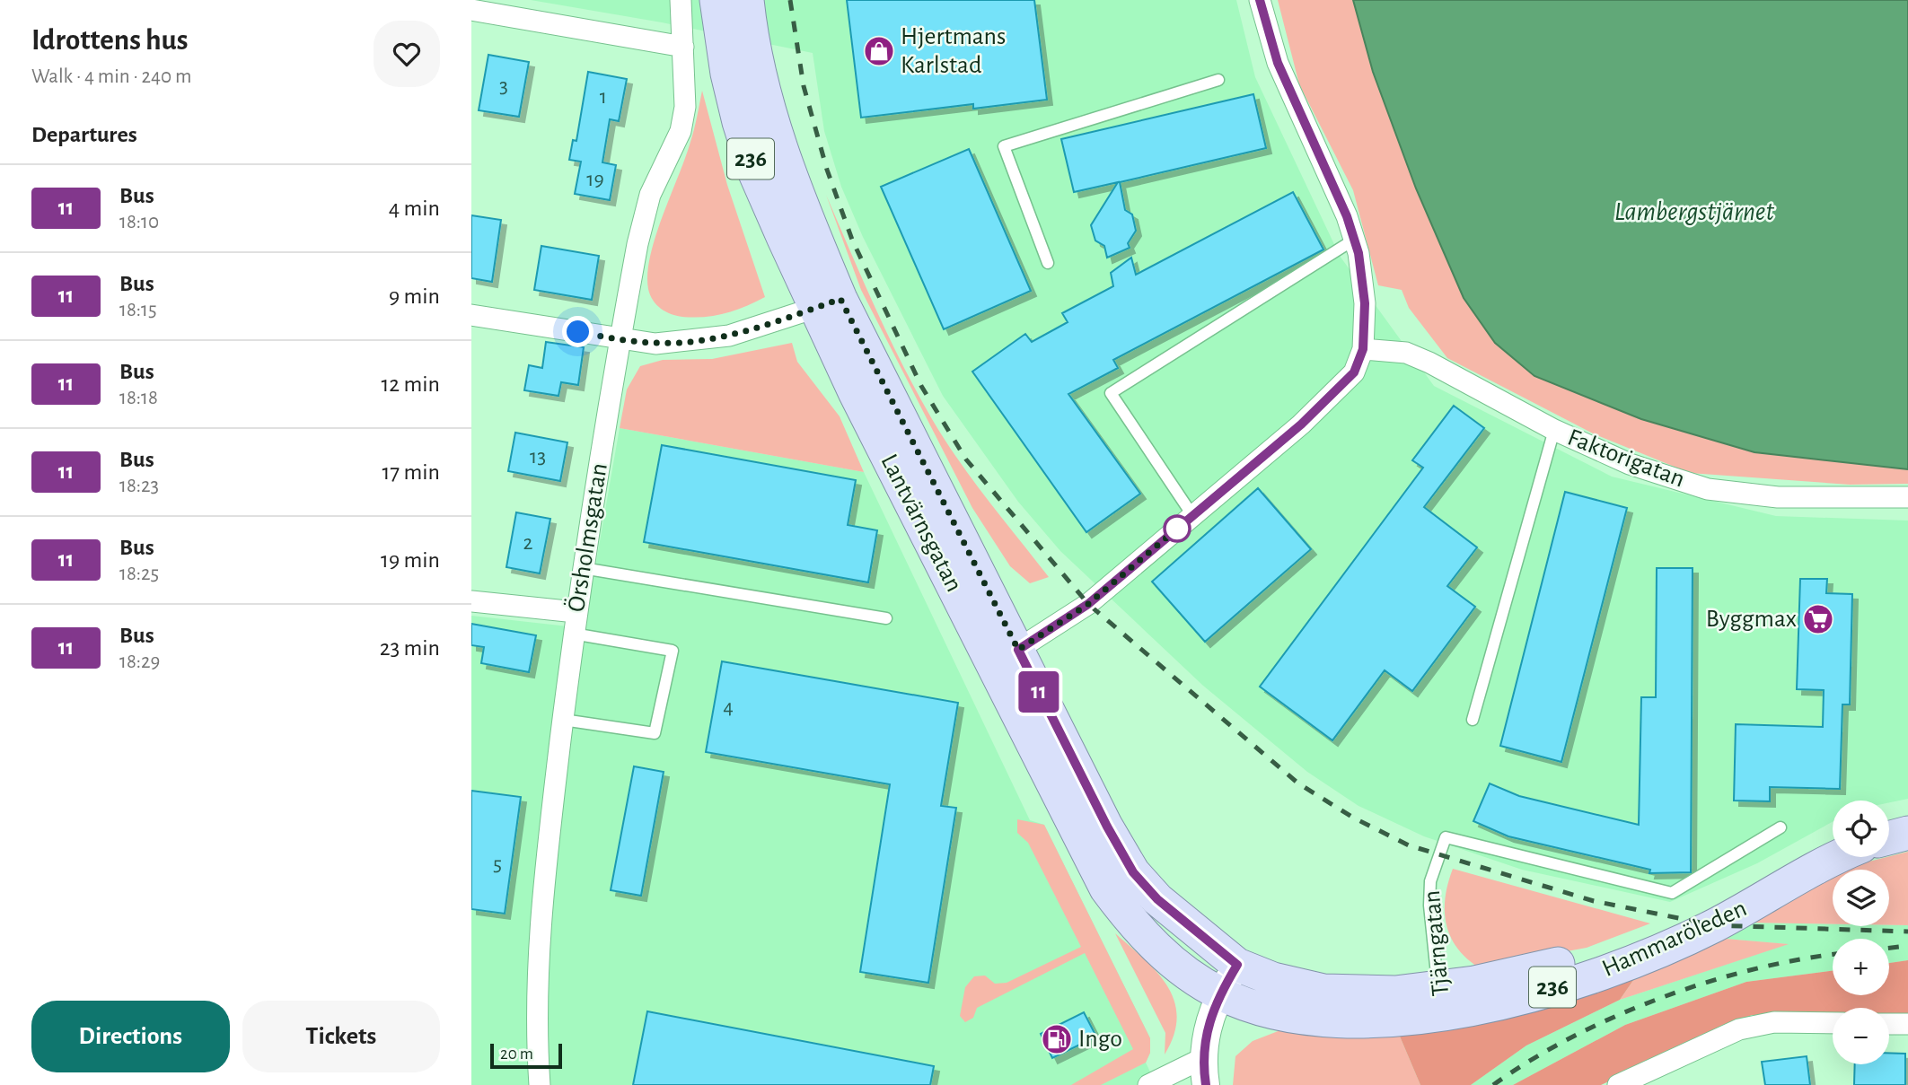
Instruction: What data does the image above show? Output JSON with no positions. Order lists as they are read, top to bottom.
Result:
{
  "streets": {
    "main road": ["236", "Lantvärnsgatan", "Hammaröleden"],
    "street": ["Faktorigatan", "Örsholmsgatan"],
    "lane": ["Tjärngatan"]
  },
  "crossings": [
    ["Lantvärnsgatan", "Hammaröleden"],
    ["Hammaröleden", "Tjärngatan"]
  ],
  "water": ["Lambergstjärnet"],
  "places": {
    "shop": ["Hjertmans Karlstad"],
    "supermarket": ["Byggmax"],
    "fuel station": ["Ingo"]
  },
  "lines": ["bus line 11"],
  "house_numbers": [
    "3",
    "1",
    "19",
    "13",
    "2",
    "4",
    "5"
  ],
  "scale_bar": "20 m",
  "page": {
    "heading": [
      ["Idrottens hus", "Walk · 4 min · 240 m"],
      "Departures"
    ],
    "on_map": "11",
    "list": [
      {
        "mark": "11",
        "name": "Bus",
        "note": "18:10",
        "value": "4 min"
      },
      {
        "mark": "11",
        "name": "Bus",
        "note": "18:15",
        "value": "9 min"
      },
      {
        "mark": "11",
        "name": "Bus",
        "note": "18:18",
        "value": "12 min"
      },
      {
        "mark": "11",
        "name": "Bus",
        "note": "18:23",
        "value": "17 min"
      },
      {
        "mark": "11",
        "name": "Bus",
        "note": "18:25",
        "value": "19 min"
      },
      {
        "mark": "11",
        "name": "Bus",
        "note": "18:29",
        "value": "23 min"
      }
    ],
    "map_buttons": ["+", "−"],
    "buttons": ["Directions", "Tickets"],
    "scale": "20 m"
  }
}
